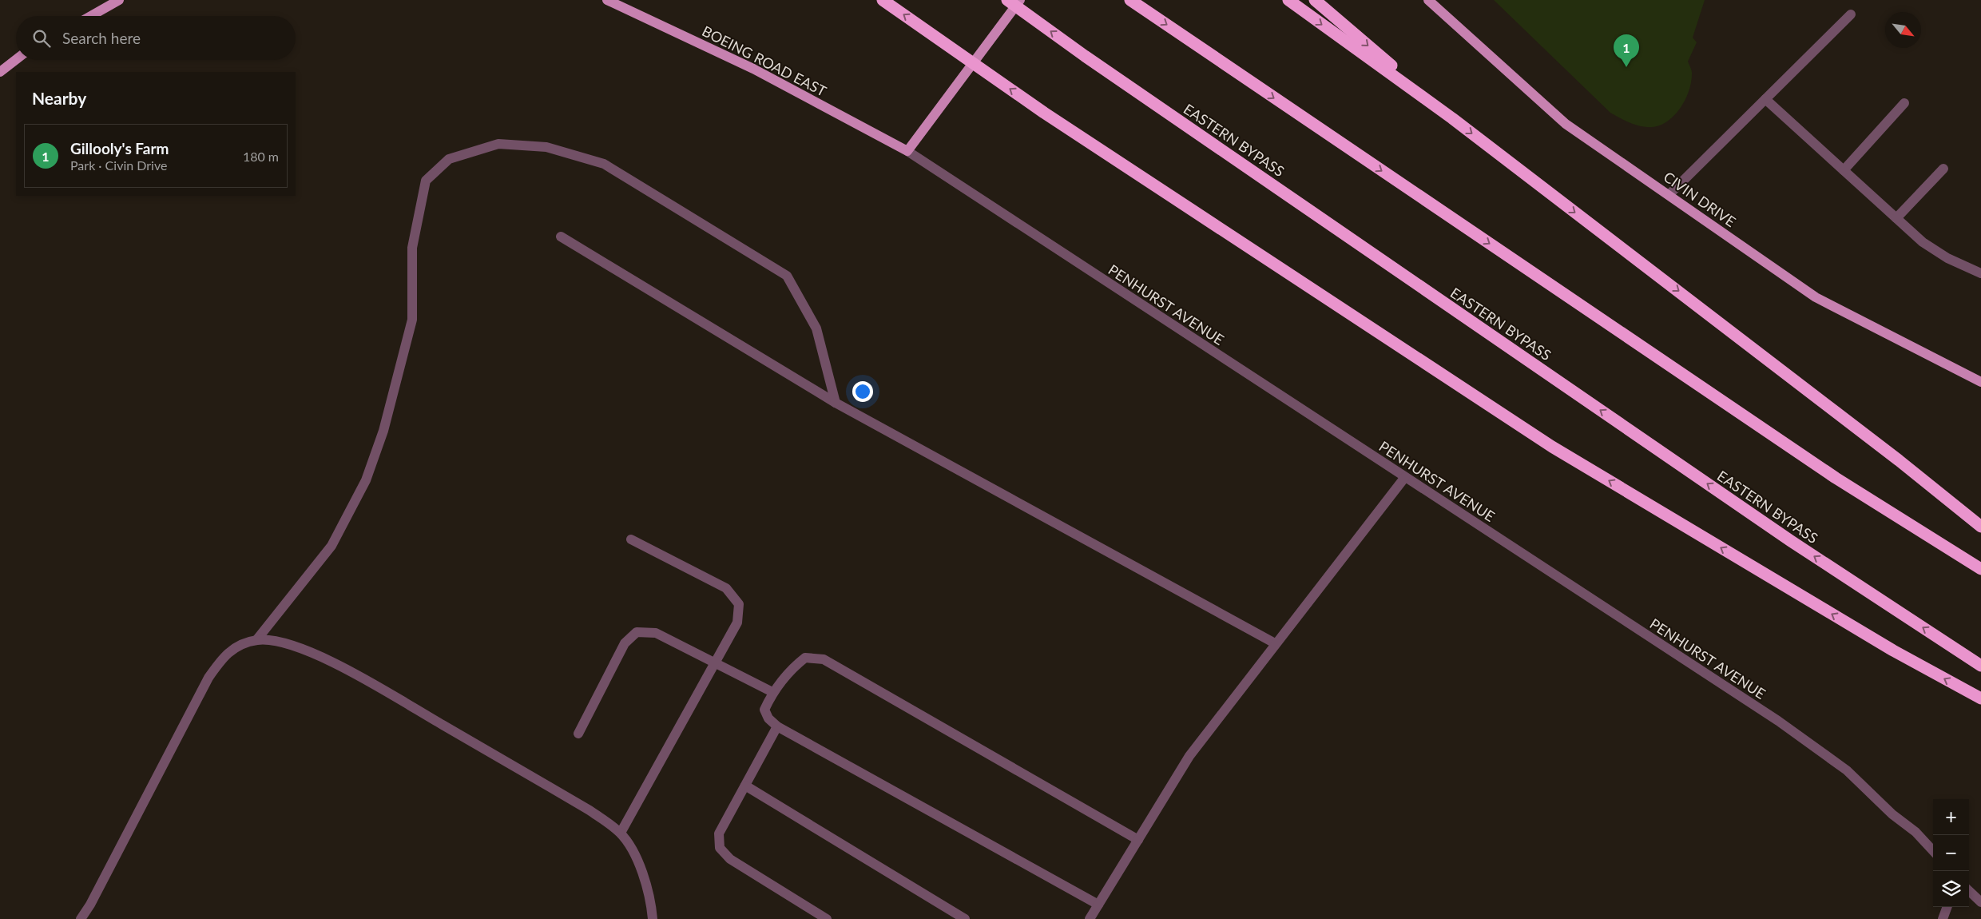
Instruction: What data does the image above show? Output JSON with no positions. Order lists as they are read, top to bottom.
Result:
{
  "streets": {
    "highway": ["EASTERN BYPASS"],
    "main road": ["BOEING ROAD EAST", "CIVIN DRIVE"],
    "street": ["PENHURST AVENUE"]
  },
  "crossings": [
    ["BOEING ROAD EAST", "PENHURST AVENUE"]
  ],
  "north": "bottom right",
  "page": {
    "search": "Search here",
    "pins": "1",
    "heading": "Nearby",
    "list": [
      {
        "mark": "1",
        "name": "Gillooly's Farm",
        "note": "Park · Civin Drive",
        "value": "180 m"
      }
    ],
    "map_buttons": ["+", "−"]
  }
}
